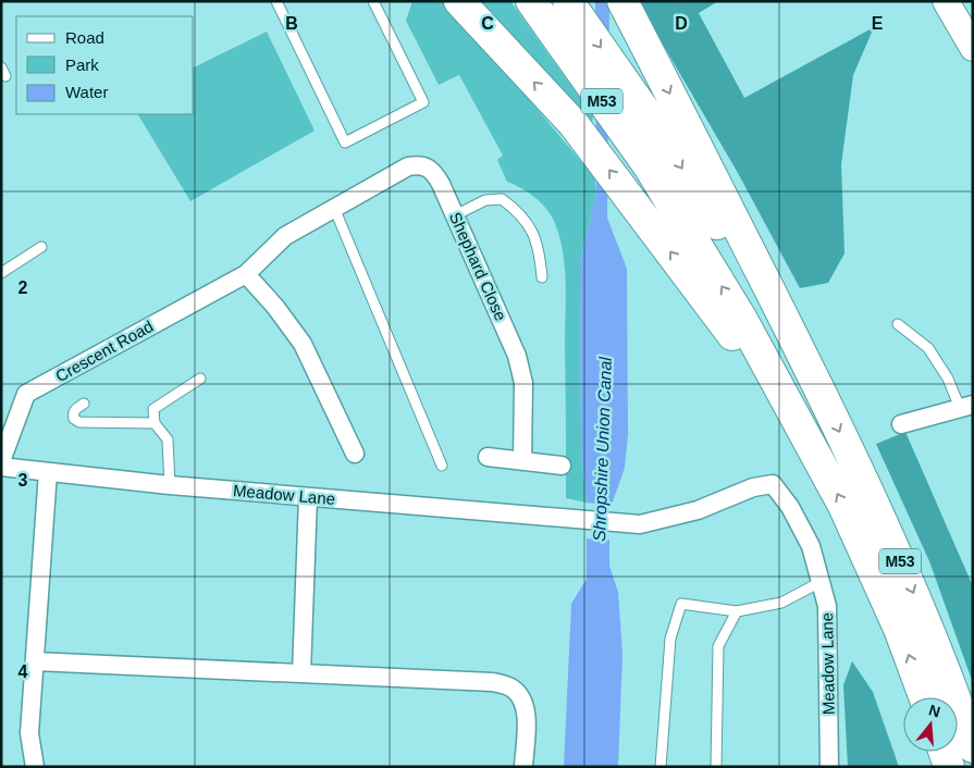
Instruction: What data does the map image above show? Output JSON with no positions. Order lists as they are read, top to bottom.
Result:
{
  "streets": {
    "highway": ["M53"],
    "street": ["Shephard Close", "Crescent Road", "Meadow Lane"]
  },
  "crossings": [
    ["Shephard Close", "Crescent Road"]
  ],
  "water": ["Shropshire Union Canal"],
  "legend": ["Road", "Park", "Water"],
  "north": "top",
  "grid": {
    "columns": [
      "B",
      "C",
      "D",
      "E"
    ],
    "rows": ["2", "3", "4"]
  }
}
